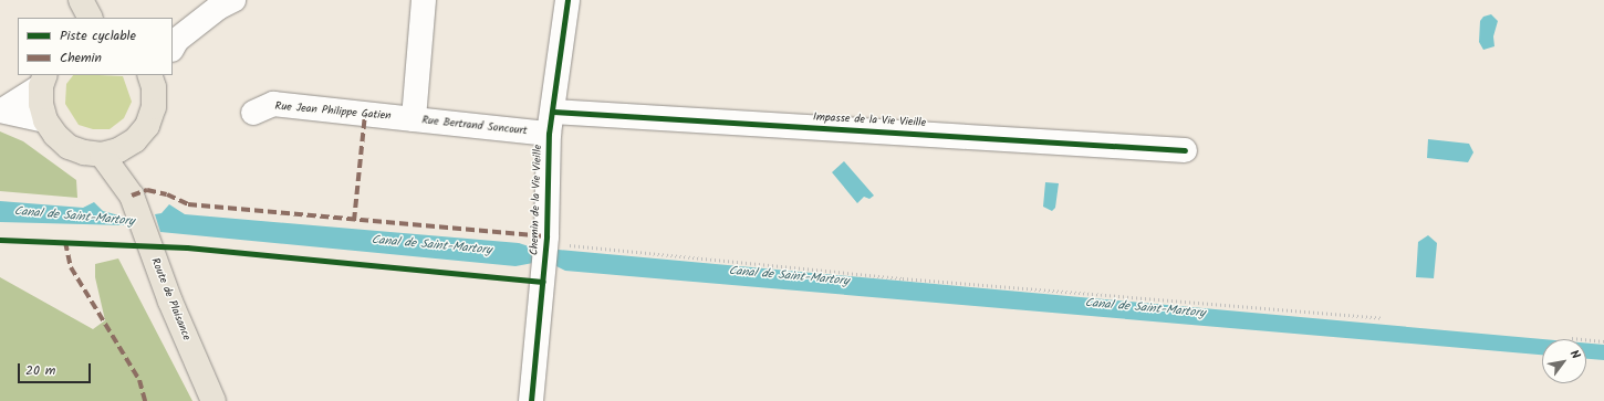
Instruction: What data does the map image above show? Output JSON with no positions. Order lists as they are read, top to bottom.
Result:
{
  "streets": {
    "main road": ["Route de Plaisance"],
    "street": [
      "Rue Jean Philippe Gatien",
      "Impasse de la Vie Vieille",
      "Rue Bertrand Soncourt",
      "Chemin de la Vie Vieille"
    ]
  },
  "crossings": [
    ["Rue Jean Philippe Gatien", "Rue Bertrand Soncourt"],
    ["Impasse de la Vie Vieille", "Rue Bertrand Soncourt"],
    ["Impasse de la Vie Vieille", "Chemin de la Vie Vieille"],
    ["Rue Bertrand Soncourt", "Chemin de la Vie Vieille"]
  ],
  "water": ["Canal de Saint-Martory"],
  "legend": ["Piste cyclable", "Chemin"],
  "scale_bar": "20 m",
  "north": "top right"
}
